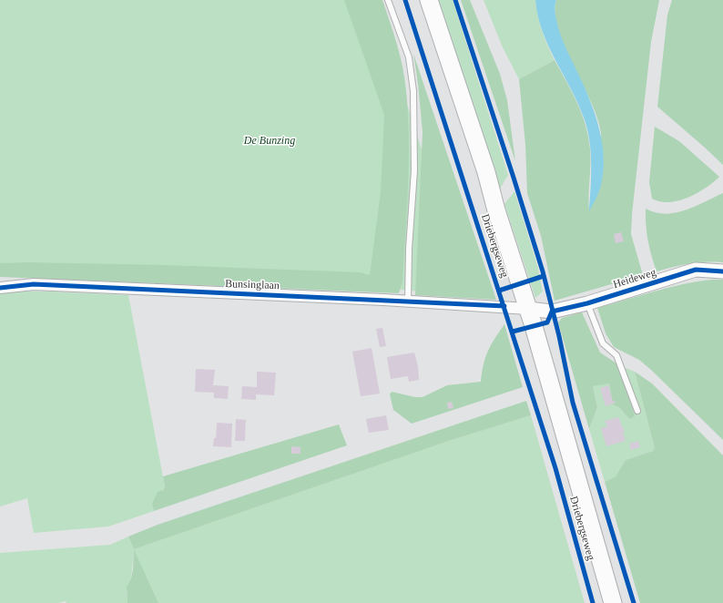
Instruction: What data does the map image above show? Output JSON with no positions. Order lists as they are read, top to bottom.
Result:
{
  "streets": {
    "main road": ["Driebergseweg"],
    "street": ["Heideweg", "Bunsinglaan"]
  },
  "crossings": [
    ["Driebergseweg", "Heideweg"],
    ["Driebergseweg", "Bunsinglaan"],
    ["Heideweg", "Bunsinglaan"]
  ],
  "parks": ["De Bunzing"]
}
